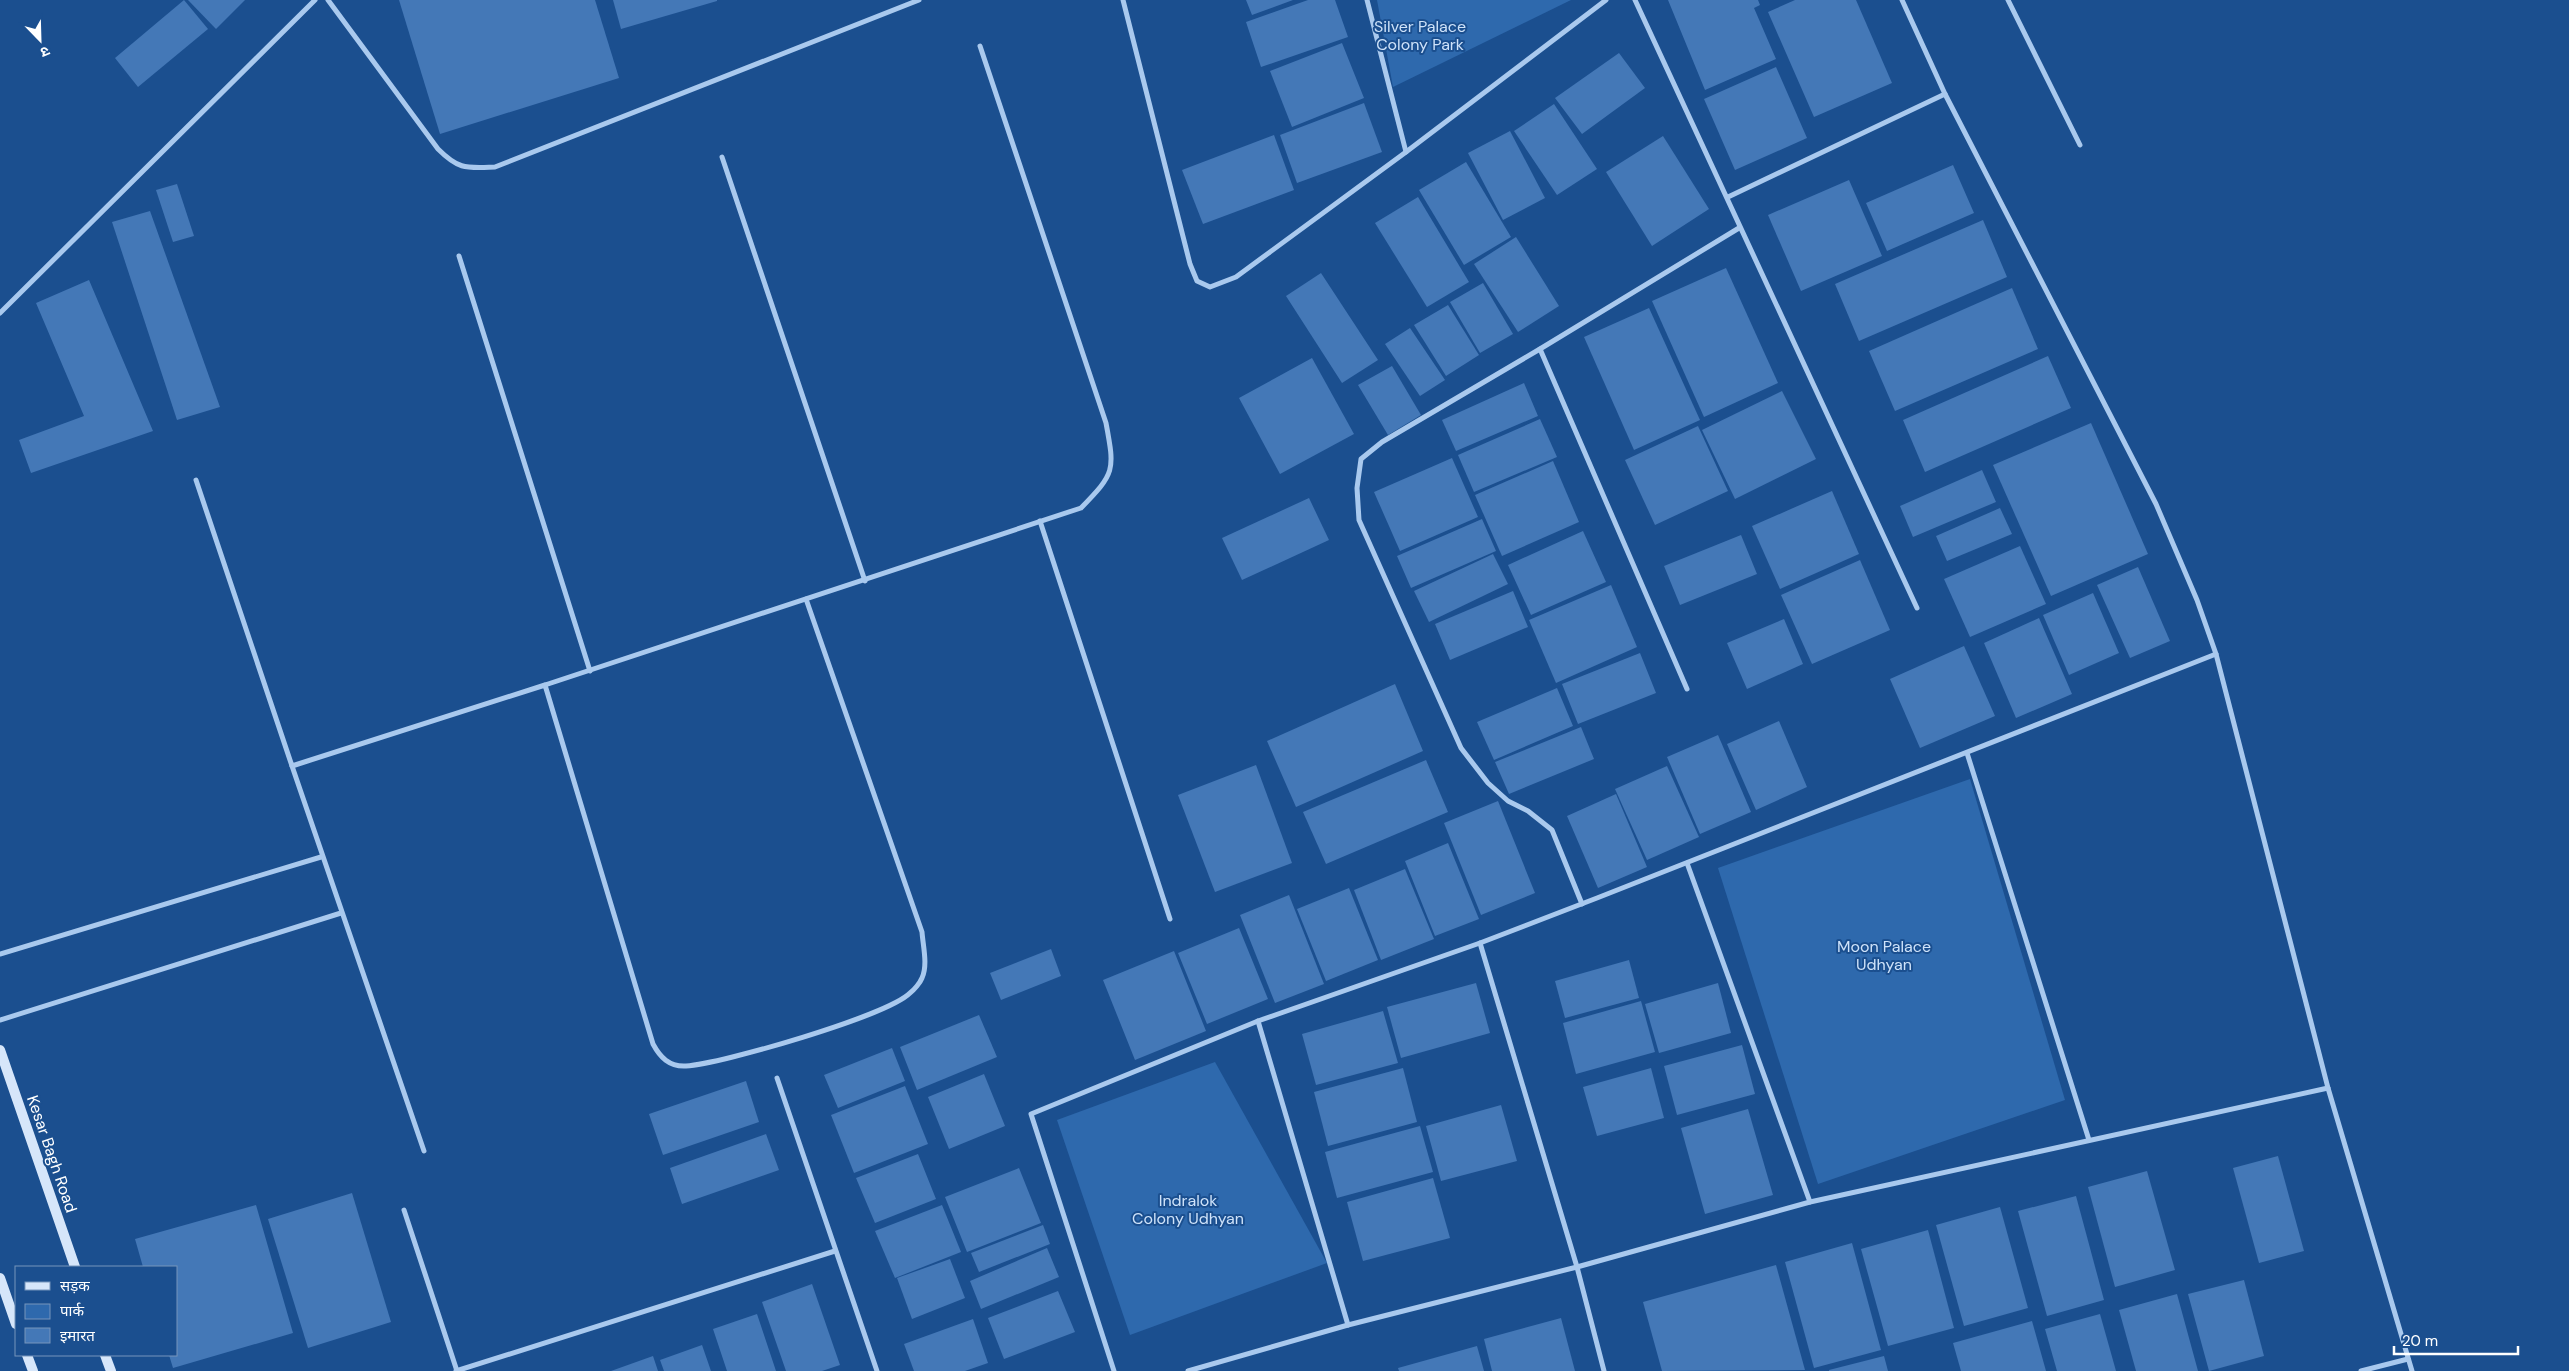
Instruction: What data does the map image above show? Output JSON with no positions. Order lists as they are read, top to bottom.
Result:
{
  "streets": {
    "main road": ["Kesar Bagh Road"]
  },
  "parks": ["Silver Palace Colony Park", "Moon Palace Udhyan", "Indralok Colony Udhyan"],
  "legend": ["सड़क", "पार्क", "इमारत"],
  "scale_bar": "20 m",
  "north": "bottom right"
}
